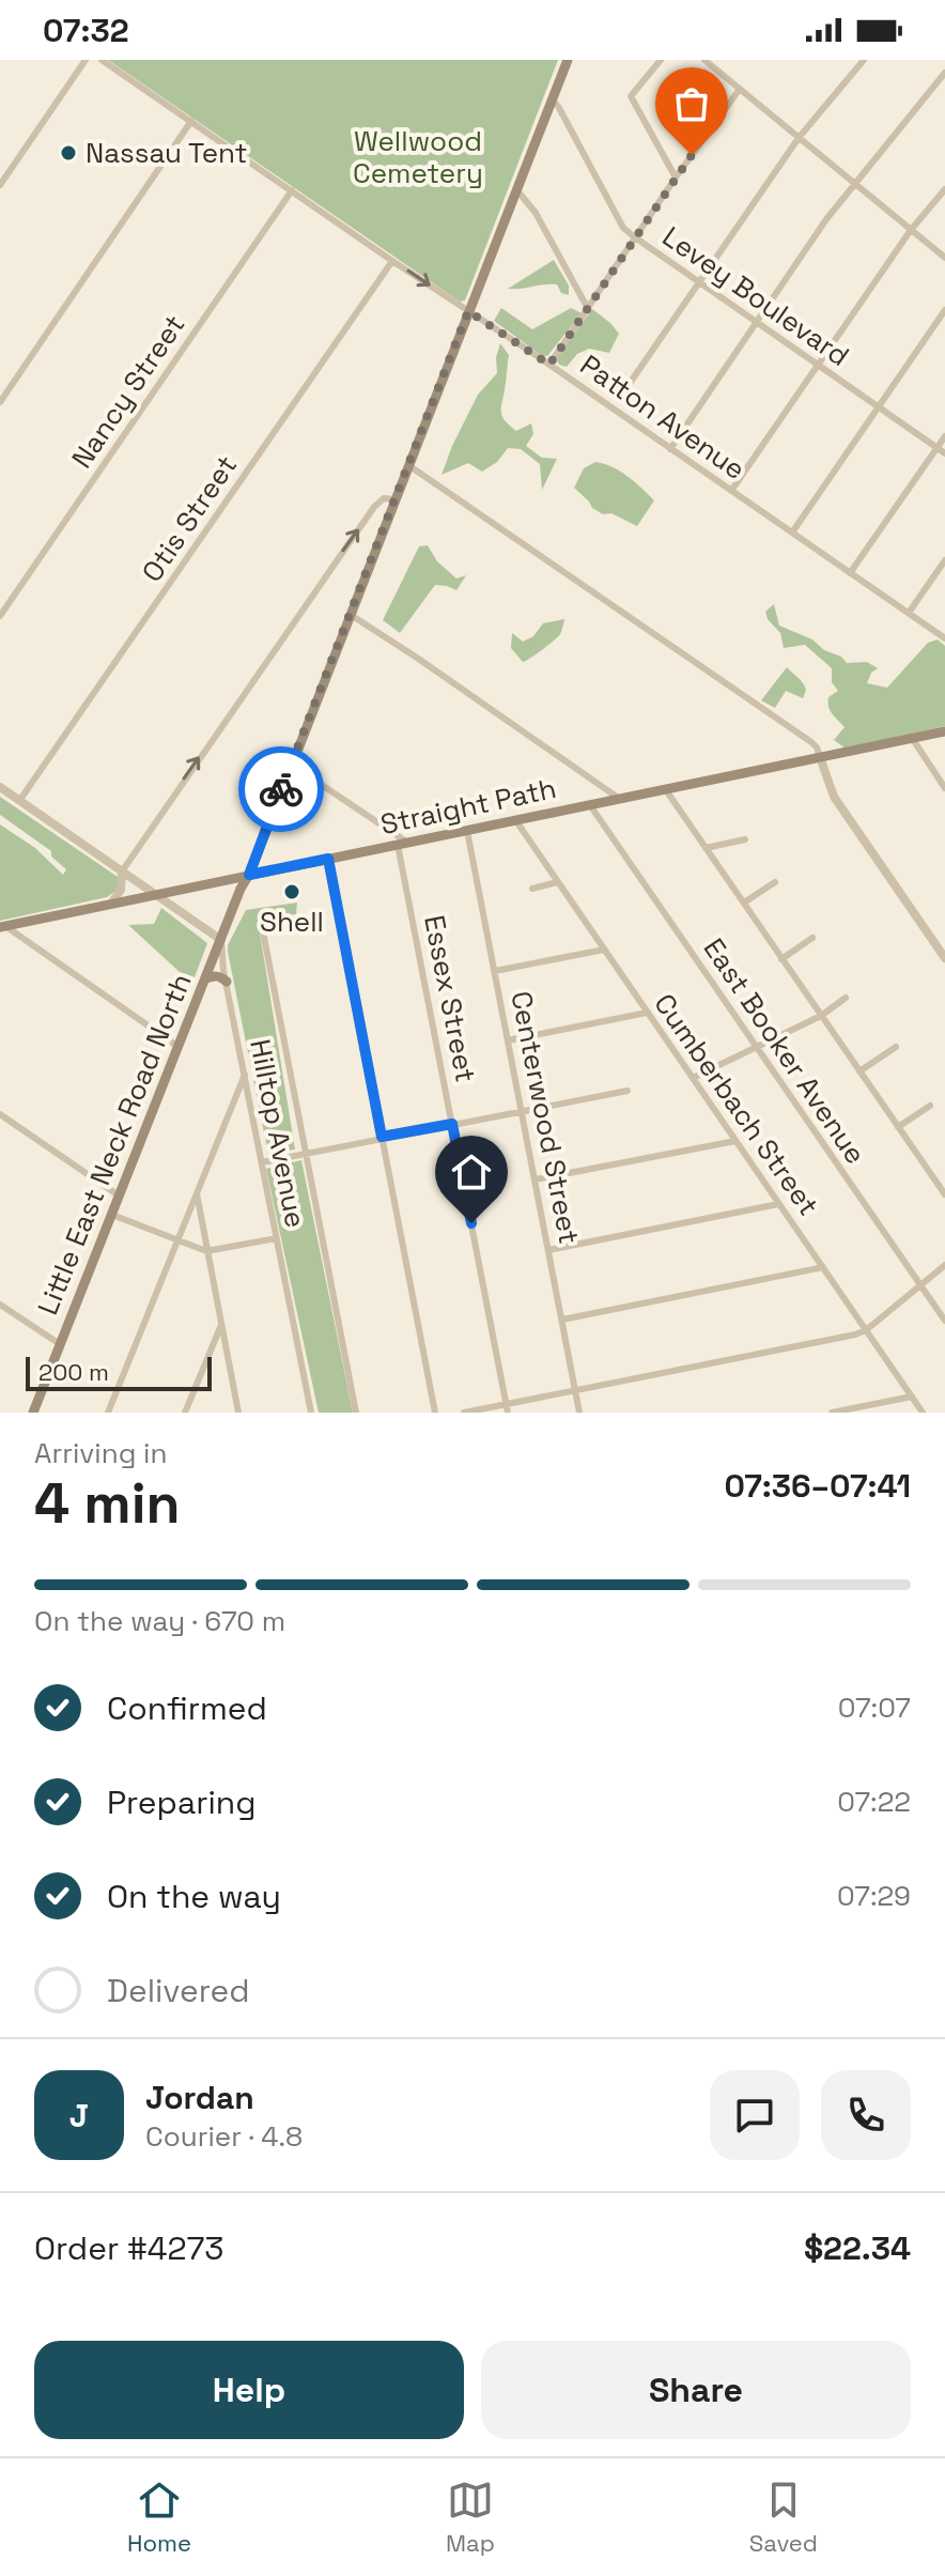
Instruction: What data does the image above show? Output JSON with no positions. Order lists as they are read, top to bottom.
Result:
{
  "streets": {
    "main road": ["Straight Path", "Little East Neck Road North"],
    "street": [
      "Levey Boulevard",
      "Nancy Street",
      "Patton Avenue",
      "Otis Street",
      "Essex Street",
      "East Booker Avenue",
      "Cumberbach Street",
      "Centerwood Street",
      "Hilltop Avenue"
    ]
  },
  "crossings": [
    ["Levey Boulevard", "Little East Neck Road North"],
    ["Nancy Street", "Patton Avenue"],
    ["Patton Avenue", "Otis Street"],
    ["Patton Avenue", "Little East Neck Road North"],
    ["Straight Path", "Essex Street"],
    ["Straight Path", "East Booker Avenue"],
    ["Straight Path", "Cumberbach Street"],
    ["Straight Path", "Centerwood Street"],
    ["Straight Path", "Little East Neck Road North"],
    ["Hilltop Avenue", "Little East Neck Road North"]
  ],
  "parks": ["Wellwood Cemetery"],
  "places": ["Nassau Tent", "Shell"],
  "scale_bar": "200 m",
  "page": {
    "status": "07:32",
    "scale": "200 m",
    "heading": ["4 min", "Arriving in", "07:36–07:41"],
    "panel": [
      "Jordan",
      "Courier · 4.8",
      "Order #4273",
      "$22.34"
    ],
    "bar": "On the way · 670 m",
    "list": [
      ["Confirmed", "07:07"],
      ["Preparing", "07:22"],
      ["On the way", "07:29"],
      "Delivered"
    ],
    "round": "J",
    "buttons": ["Help", "Share"],
    "tabs": ["Home", "Map", "Saved"]
  }
}
